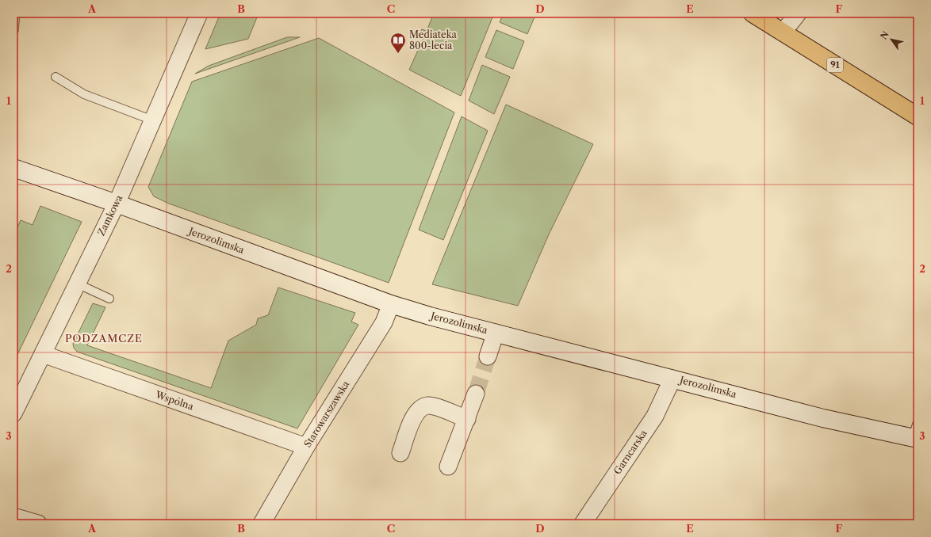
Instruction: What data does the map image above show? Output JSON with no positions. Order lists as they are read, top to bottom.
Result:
{
  "streets": {
    "main road": ["91"],
    "street": [
      "Zamkowa",
      "Jerozolimska",
      "Wspólna",
      "Starowarszawska",
      "Garncarska"
    ]
  },
  "crossings": [
    ["Zamkowa", "Jerozolimska"],
    ["Zamkowa", "Wspólna"],
    ["Jerozolimska", "Starowarszawska"],
    ["Jerozolimska", "Garncarska"],
    ["Wspólna", "Starowarszawska"]
  ],
  "districts": ["PODZAMCZE"],
  "places": {
    "library": ["Mediateka 800-lecia"]
  },
  "north": "top left",
  "grid": {
    "columns": [
      "A",
      "B",
      "C",
      "D",
      "E",
      "F"
    ],
    "rows": ["1", "2", "3"]
  }
}
